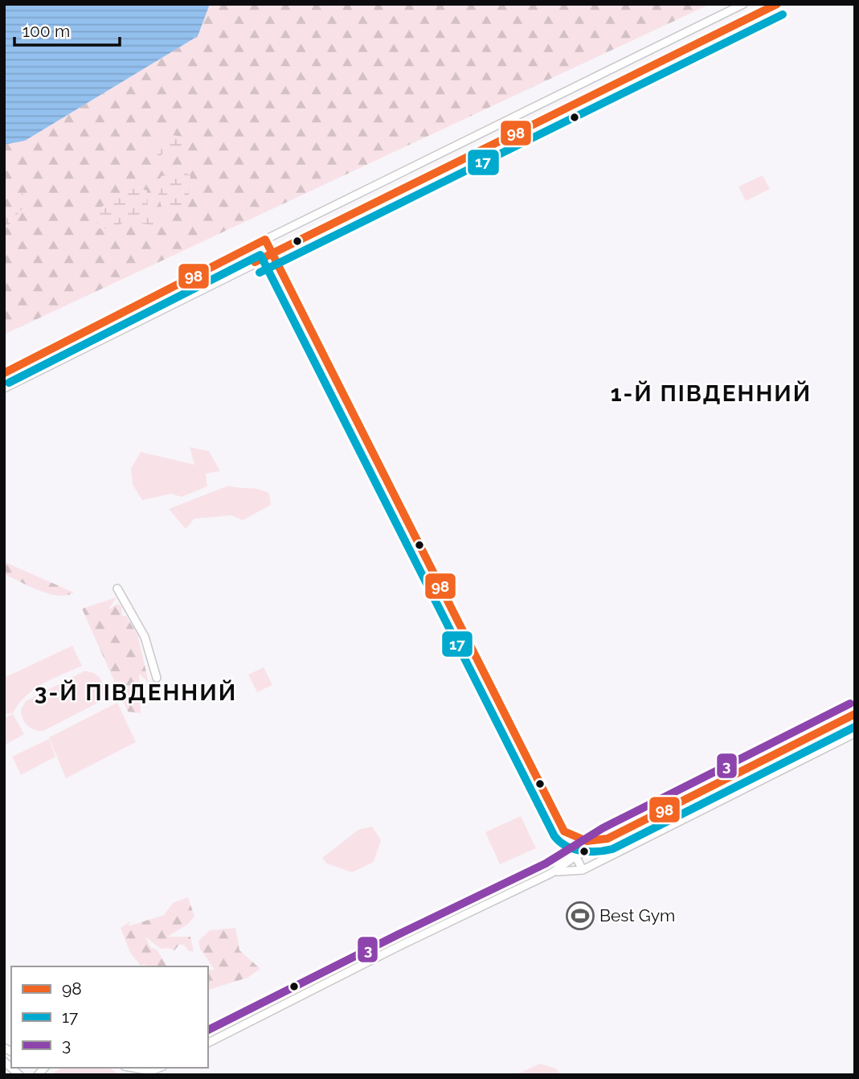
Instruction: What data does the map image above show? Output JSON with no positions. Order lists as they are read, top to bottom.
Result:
{
  "districts": ["1-Й ПІВДЕННИЙ", "3-Й ПІВДЕННИЙ"],
  "places": {
    "sports": ["Best Gym"]
  },
  "lines": ["transit line 98", "transit line 17", "transit line 3"],
  "legend": ["98", "17", "3"],
  "scale_bar": "100 m"
}
